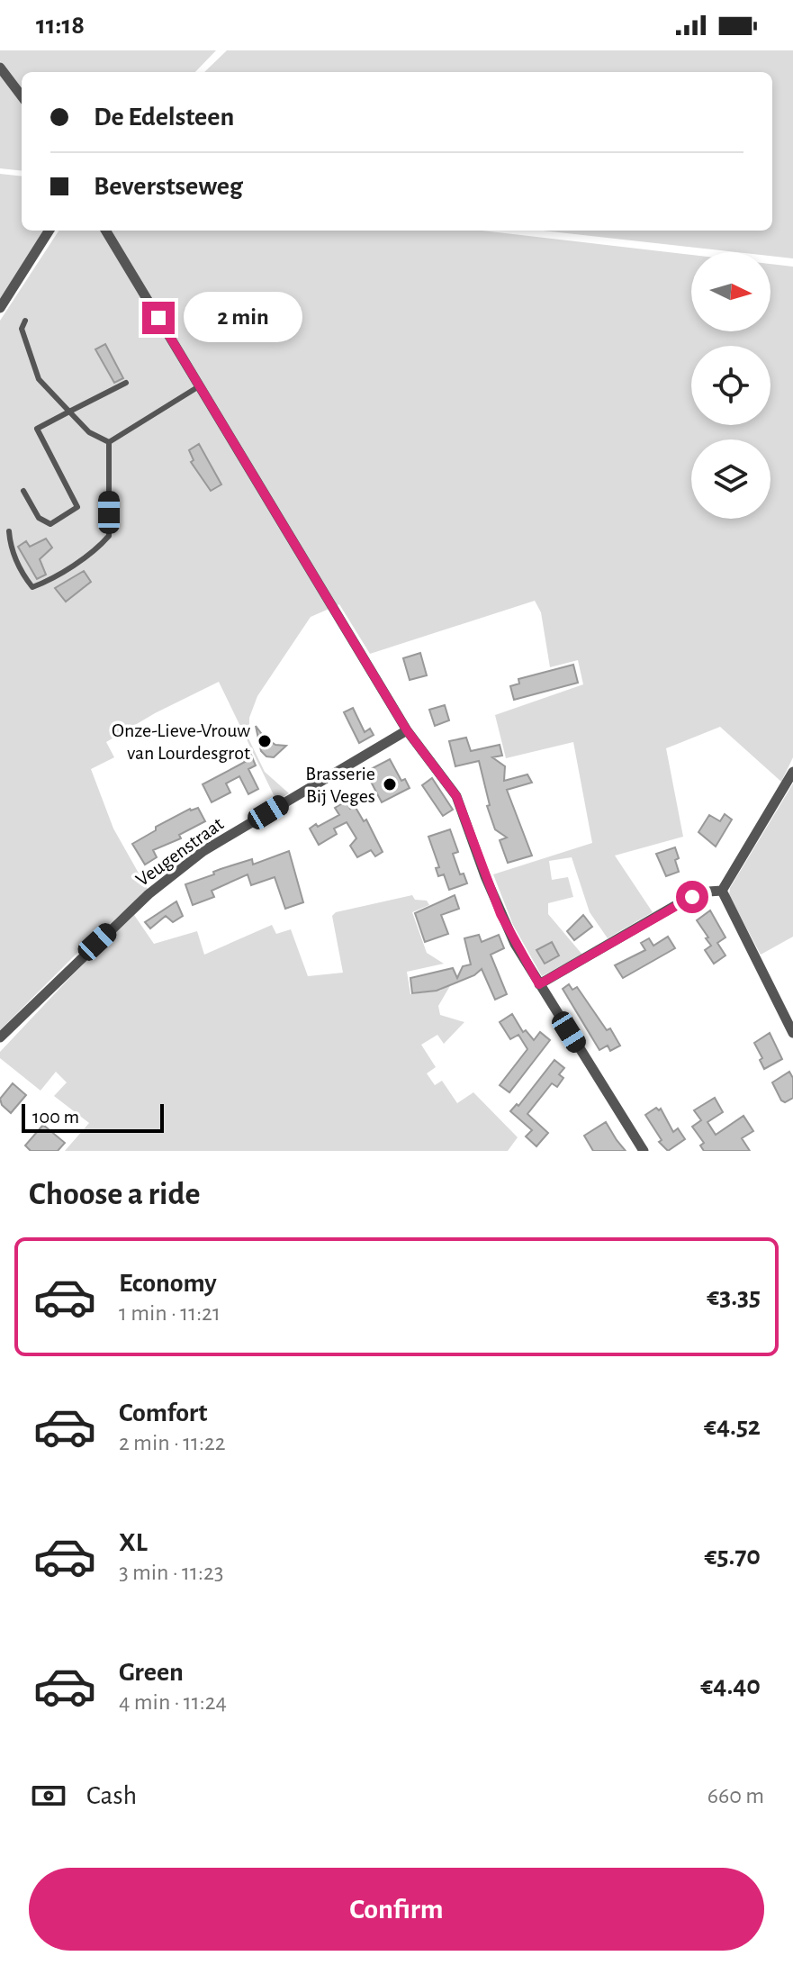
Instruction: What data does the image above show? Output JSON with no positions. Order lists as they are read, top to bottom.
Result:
{
  "streets": {
    "street": ["Veugenstraat"]
  },
  "places": ["Onze-Lieve-Vrouw van Lourdesgrot", "Brasserie Bij Veges"],
  "scale_bar": "100 m",
  "north": "right",
  "page": {
    "status": "11:18",
    "banner": ["De Edelsteen", "Beverstseweg"],
    "bubble": "2 min",
    "scale": "100 m",
    "heading": "Choose a ride",
    "list": [
      {
        "name": "Economy",
        "note": "1 min · 11:21",
        "value": "€3.35"
      },
      {
        "name": "Comfort",
        "note": "2 min · 11:22",
        "value": "€4.52"
      },
      {
        "name": "XL",
        "note": "3 min · 11:23",
        "value": "€5.70"
      },
      {
        "name": "Green",
        "note": "4 min · 11:24",
        "value": "€4.40"
      }
    ],
    "pay": ["Cash", "660 m"],
    "buttons": "Confirm"
  }
}
